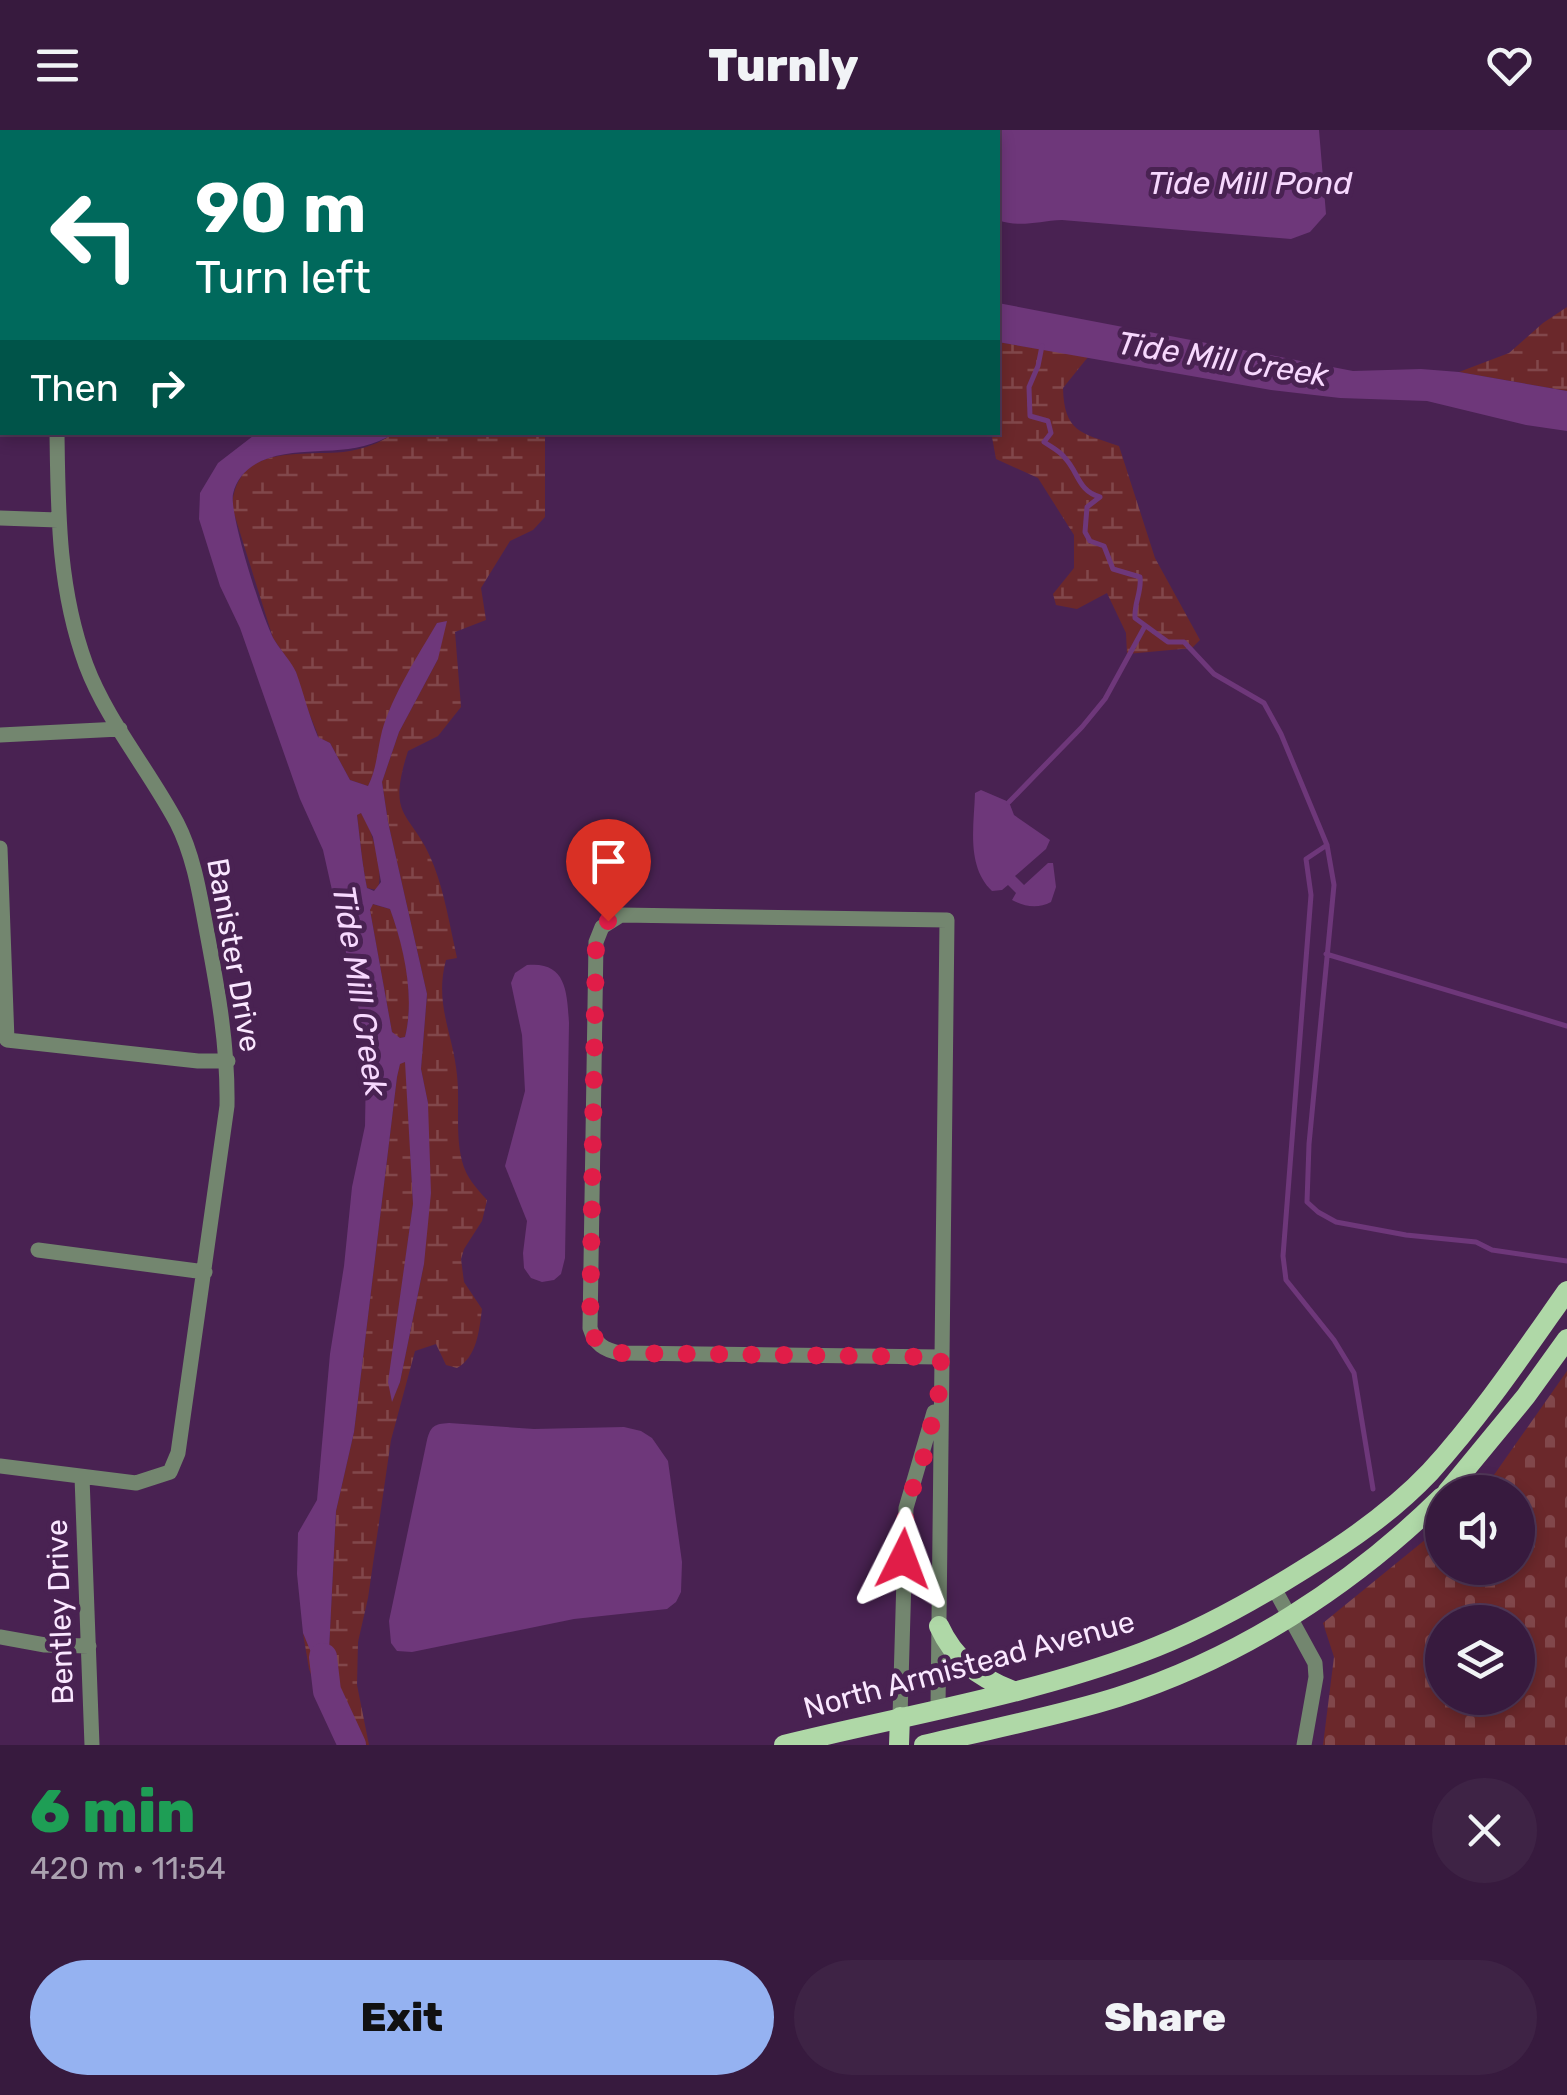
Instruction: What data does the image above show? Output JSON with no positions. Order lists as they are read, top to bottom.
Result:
{
  "streets": {
    "main road": ["North Armistead Avenue"],
    "street": ["Banister Drive", "Bentley Drive"]
  },
  "crossings": [
    ["Banister Drive", "Bentley Drive"]
  ],
  "water": ["Tide Mill Pond", "Tide Mill Creek"],
  "page": {
    "header": "Turnly",
    "turn": ["90 m", "Turn left"],
    "then": "Then",
    "heading": ["6 min", "420 m · 11:54"],
    "buttons": ["Exit", "Share"]
  }
}
